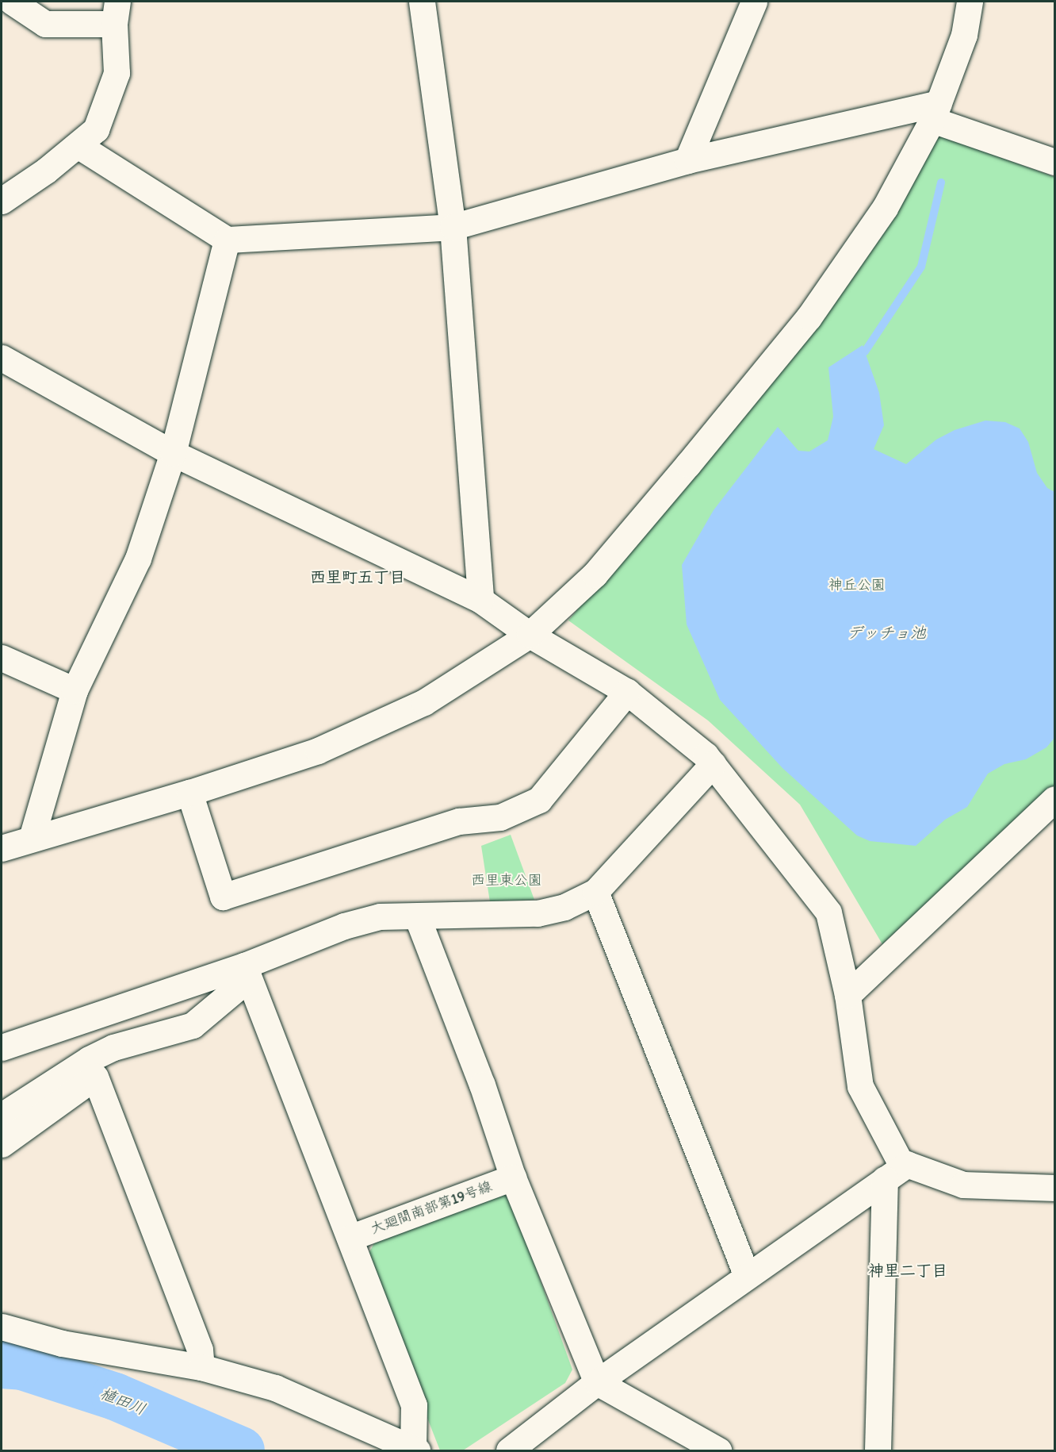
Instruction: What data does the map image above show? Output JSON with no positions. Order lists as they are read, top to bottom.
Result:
{
  "streets": {
    "street": ["大廻間南部第19号線"]
  },
  "districts": ["西里町五丁目", "神里二丁目"],
  "water": ["デッチョ池", "植田川"],
  "parks": ["神丘公園", "西里東公園"]
}
